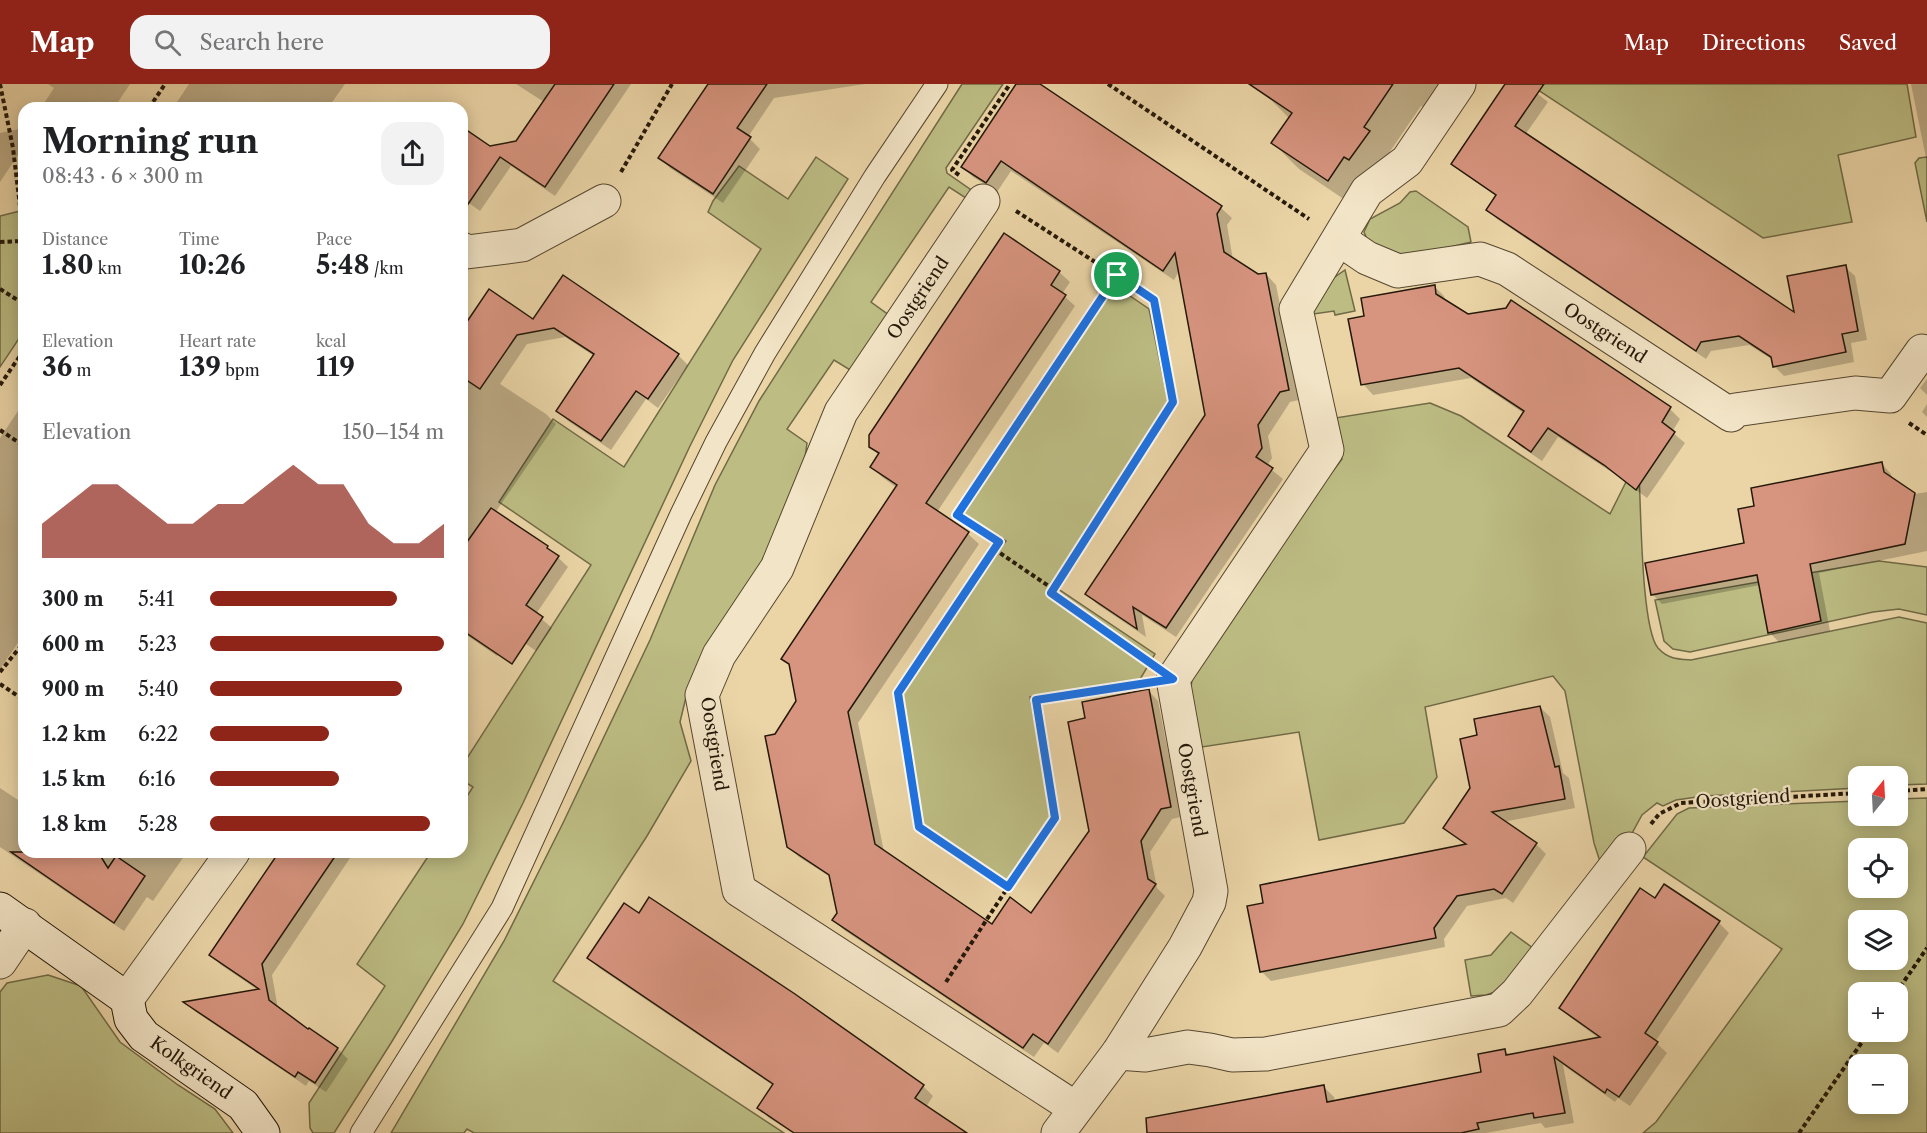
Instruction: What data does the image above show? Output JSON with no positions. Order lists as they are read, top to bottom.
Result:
{
  "streets": {
    "street": ["Oostgriend", "Kolkgriend"]
  },
  "north": "top",
  "page": {
    "header": "Map",
    "search": "Search here",
    "nav": ["Map", "Directions", "Saved"],
    "heading": ["Morning run", "08:43 · 6 × 300 m"],
    "stats": [
      ["Distance", "1.80 km"],
      ["Time", "10:26"],
      ["Pace", "5:48 /km"],
      ["Elevation", "36 m"],
      ["Heart rate", "139 bpm"],
      ["kcal", "119"]
    ],
    "chart": ["Elevation", "150–154 m"],
    "list": [
      {
        "name": "300 m",
        "note": "5:41"
      },
      {
        "name": "600 m",
        "note": "5:23"
      },
      {
        "name": "900 m",
        "note": "5:40"
      },
      {
        "name": "1.2 km",
        "note": "6:22"
      },
      {
        "name": "1.5 km",
        "note": "6:16"
      },
      {
        "name": "1.8 km",
        "note": "5:28"
      }
    ],
    "map_buttons": ["+", "−"]
  }
}
